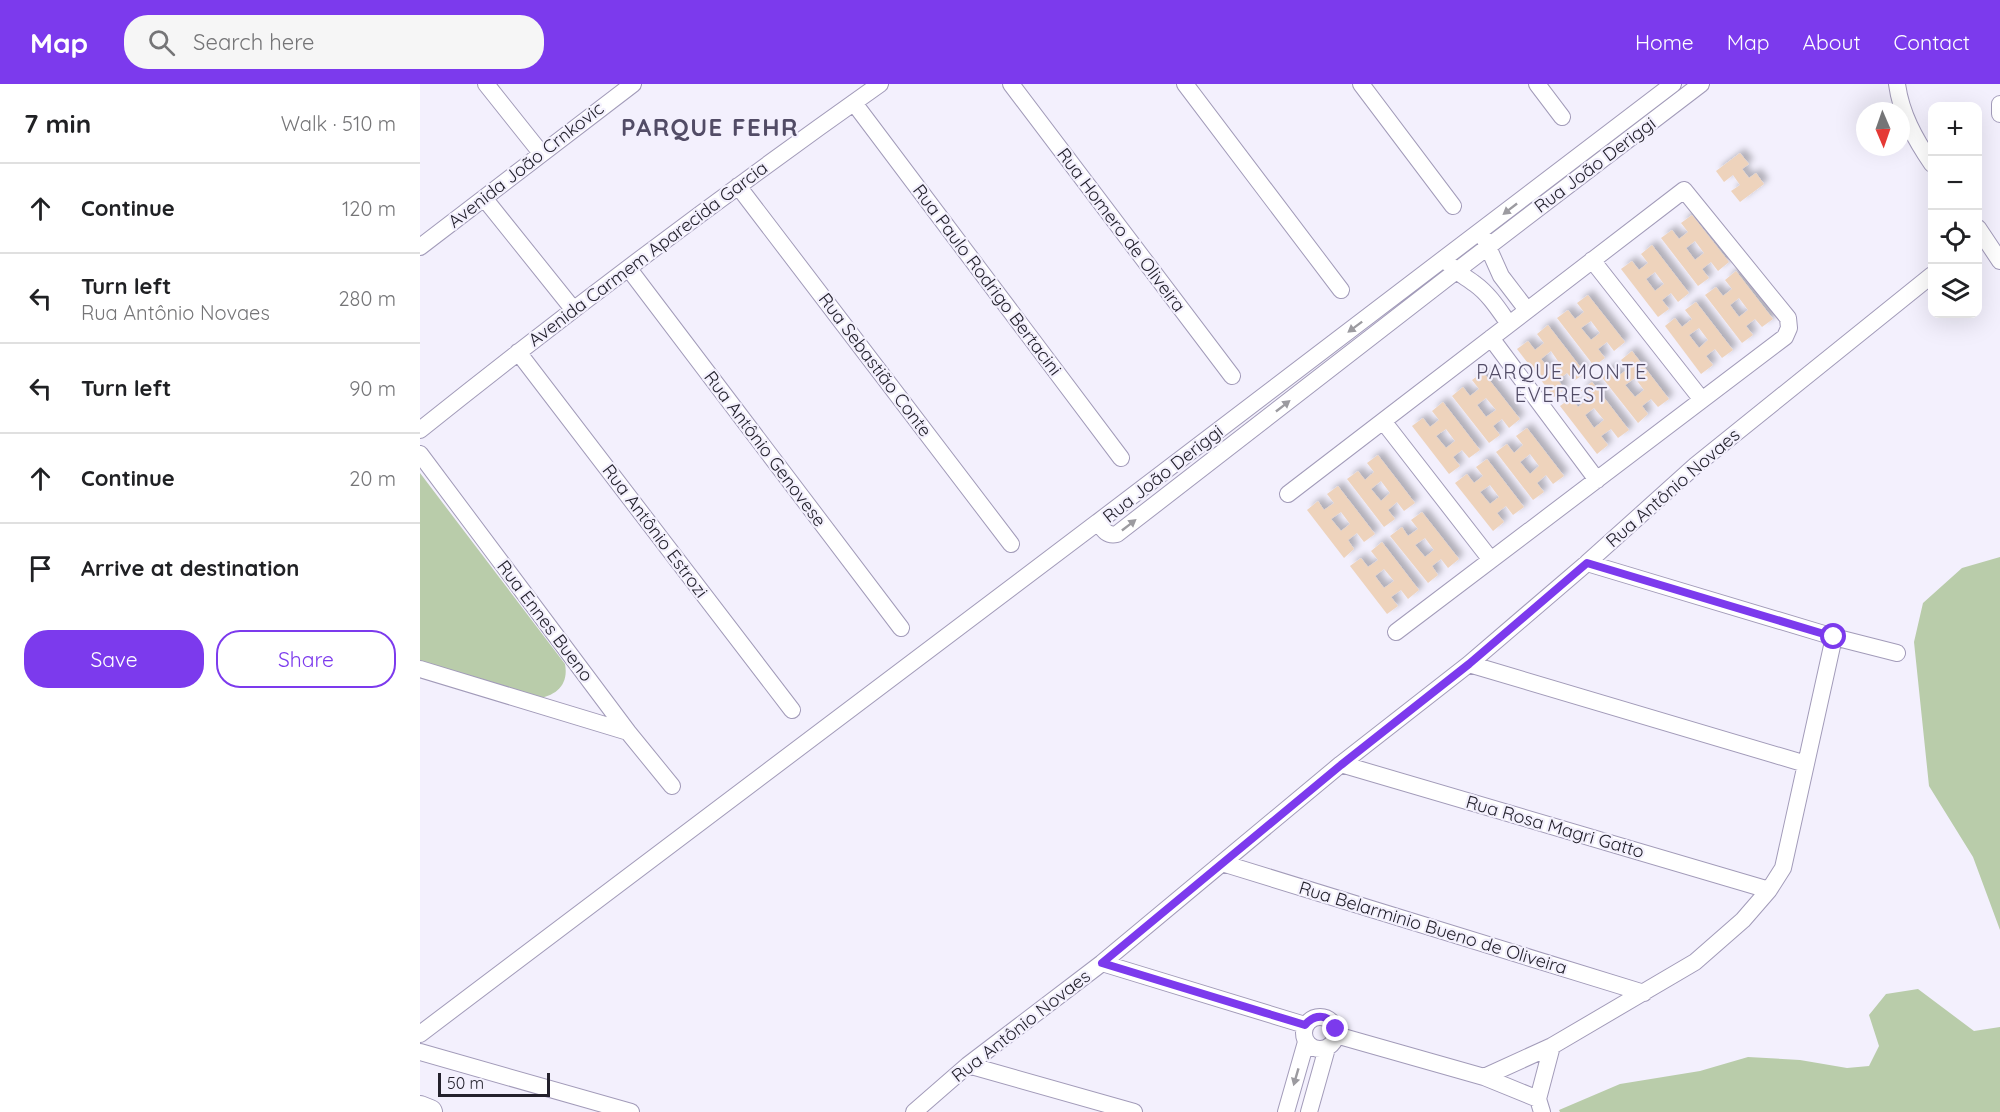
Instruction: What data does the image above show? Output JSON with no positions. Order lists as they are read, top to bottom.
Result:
{
  "streets": {
    "street": [
      "Avenida João Crnkovic",
      "Rua João Deriggi",
      "Rua Homero de Oliveira",
      "Avenida Carmem Aparecida Garcia",
      "Rua Paulo Rodrigo Bertacini",
      "Rua Sebastião Conte",
      "Rua Antônio Genovese",
      "Rua Antônio Novaes",
      "Rua Antônio Estrozi",
      "Rua Ennes Bueno",
      "Rua Rosa Magri Gatto",
      "Rua Belarminio Bueno de Oliveira"
    ]
  },
  "crossings": [
    ["Avenida Carmem Aparecida Garcia", "Rua Paulo Rodrigo Bertacini"],
    ["Avenida Carmem Aparecida Garcia", "Rua Sebastião Conte"],
    ["Avenida Carmem Aparecida Garcia", "Rua Antônio Genovese"],
    ["Avenida Carmem Aparecida Garcia", "Rua Antônio Estrozi"],
    ["Rua Antônio Novaes", "Rua Rosa Magri Gatto"],
    ["Rua Antônio Novaes", "Rua Belarminio Bueno de Oliveira"]
  ],
  "districts": ["PARQUE FEHR", "PARQUE MONTE EVEREST"],
  "scale_bar": "50 m",
  "north": "bottom",
  "page": {
    "header": "Map",
    "search": "Search here",
    "nav": [
      "Home",
      "Map",
      "About",
      "Contact"
    ],
    "heading": ["7 min", "Walk · 510 m"],
    "map_buttons": ["+", "−"],
    "list": [
      ["Continue", "120 m"],
      ["Turn left", "Rua Antônio Novaes", "280 m"],
      ["Turn left", "90 m"],
      ["Continue", "20 m"],
      "Arrive at destination"
    ],
    "buttons": ["Save", "Share"],
    "scale": "50 m"
  }
}
